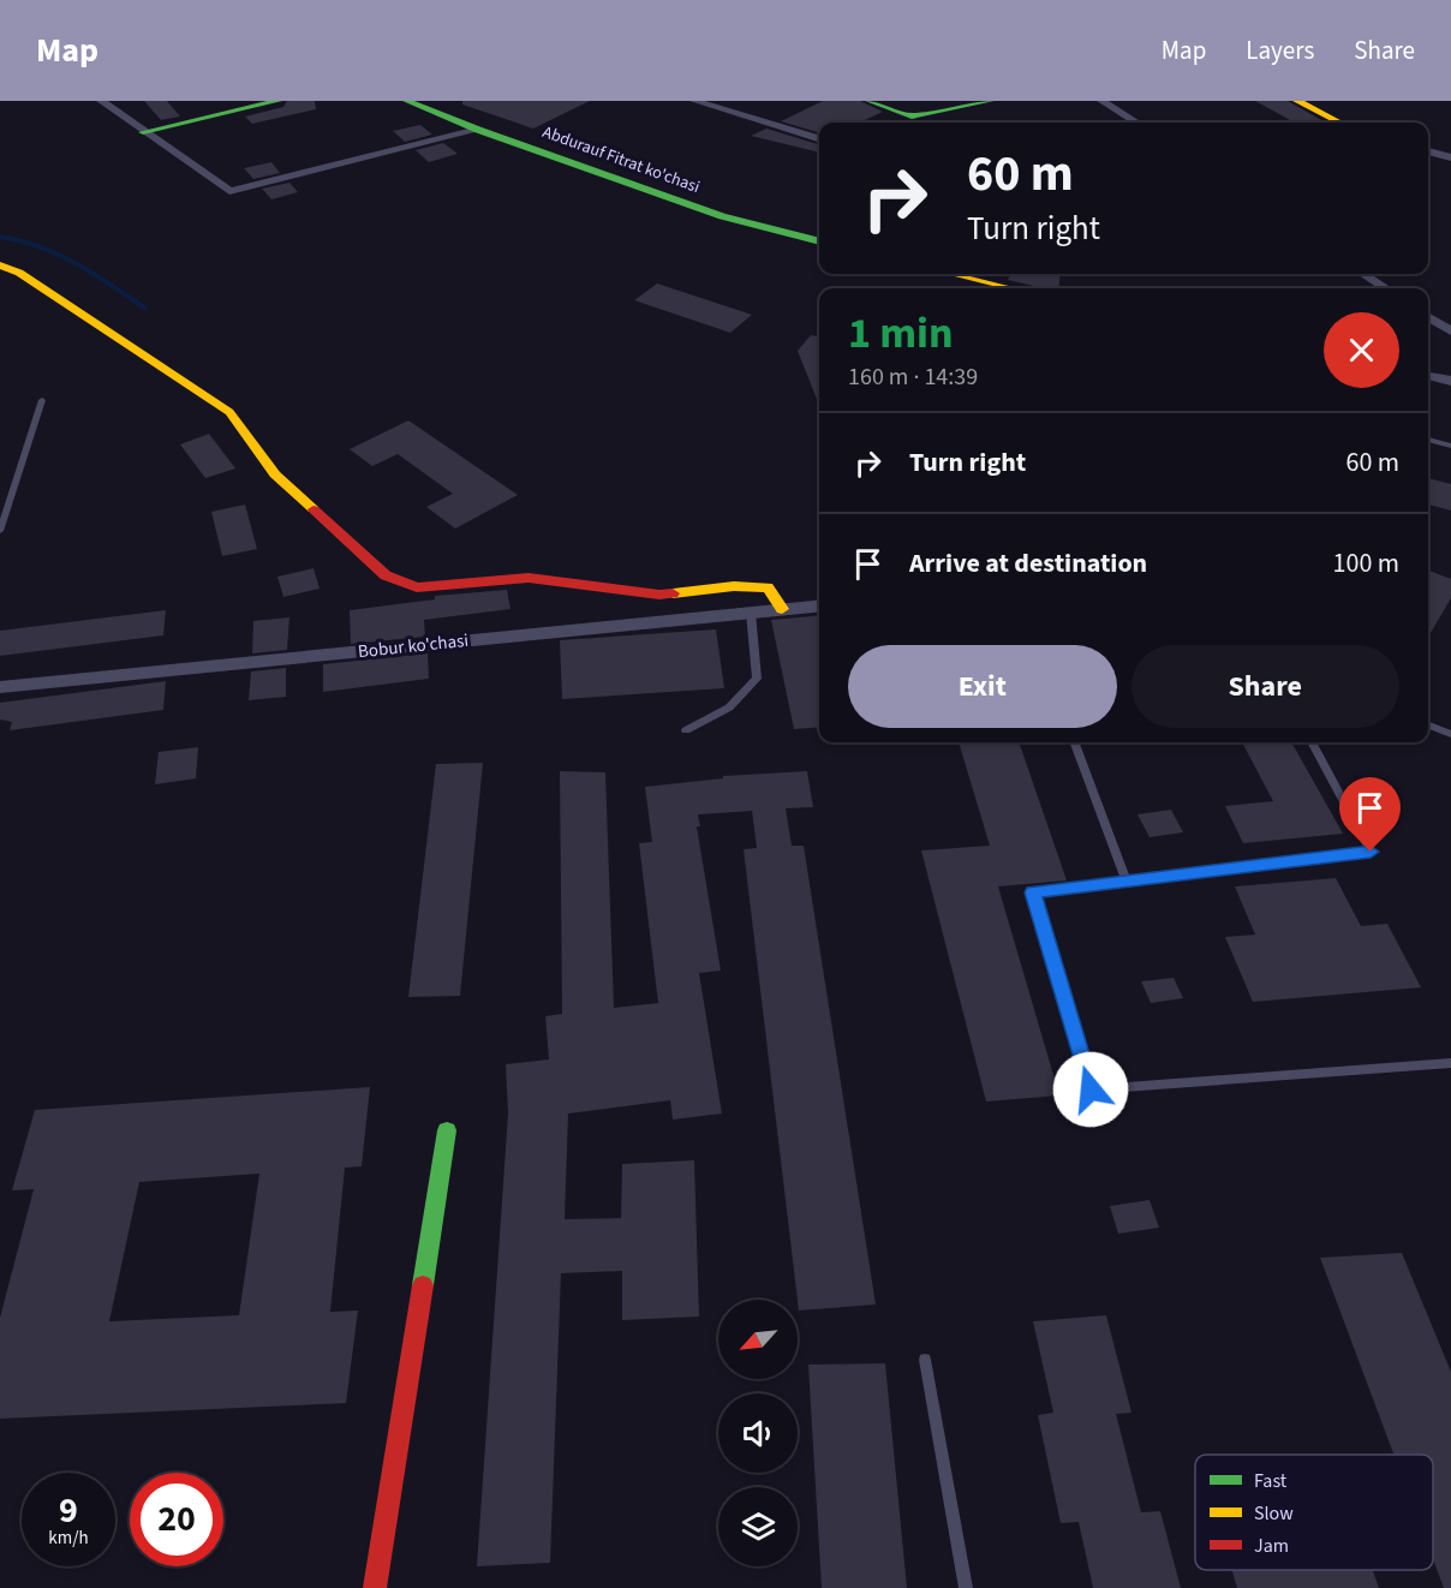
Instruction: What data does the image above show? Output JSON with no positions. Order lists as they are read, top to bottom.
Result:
{
  "streets": {
    "street": ["Abdurauf Fitrat ko'chasi", "Bobur ko'chasi"]
  },
  "legend": ["Fast", "Slow", "Jam"],
  "north": "bottom left",
  "page": {
    "header": "Map",
    "nav": ["Map", "Layers", "Share"],
    "turn": ["60 m", "Turn right"],
    "heading": ["1 min", "160 m · 14:39"],
    "list": [
      {
        "name": "Turn right",
        "value": "60 m"
      },
      {
        "name": "Arrive at destination",
        "value": "100 m"
      }
    ],
    "buttons": ["Exit", "Share"],
    "speed": "9 km/h",
    "limit": "20"
  }
}
